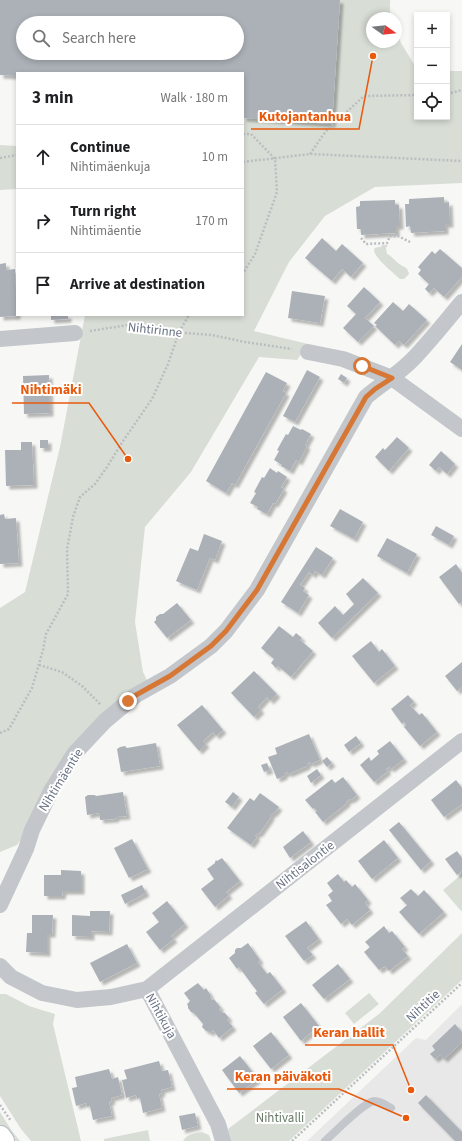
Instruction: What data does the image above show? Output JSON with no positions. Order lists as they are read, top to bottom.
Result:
{
  "streets": {
    "street": ["Nihtimäentie", "Nihtisalontie", "Nihtikuja"],
    "path": ["Nihtirinne", "Nihtitie"]
  },
  "crossings": [
    ["Nihtisalontie", "Nihtikuja"]
  ],
  "parks": ["Nihtivalli"],
  "places": [
    "Kutojantanhua",
    "Nihtimäki",
    "Keran hallit",
    "Keran päiväkoti"
  ],
  "north": "right",
  "page": {
    "map_buttons": ["+", "−"],
    "search": "Search here",
    "heading": ["3 min", "Walk · 180 m"],
    "list": [
      ["Continue", "Nihtimäenkuja", "10 m"],
      ["Turn right", "Nihtimäentie", "170 m"],
      "Arrive at destination"
    ]
  }
}
